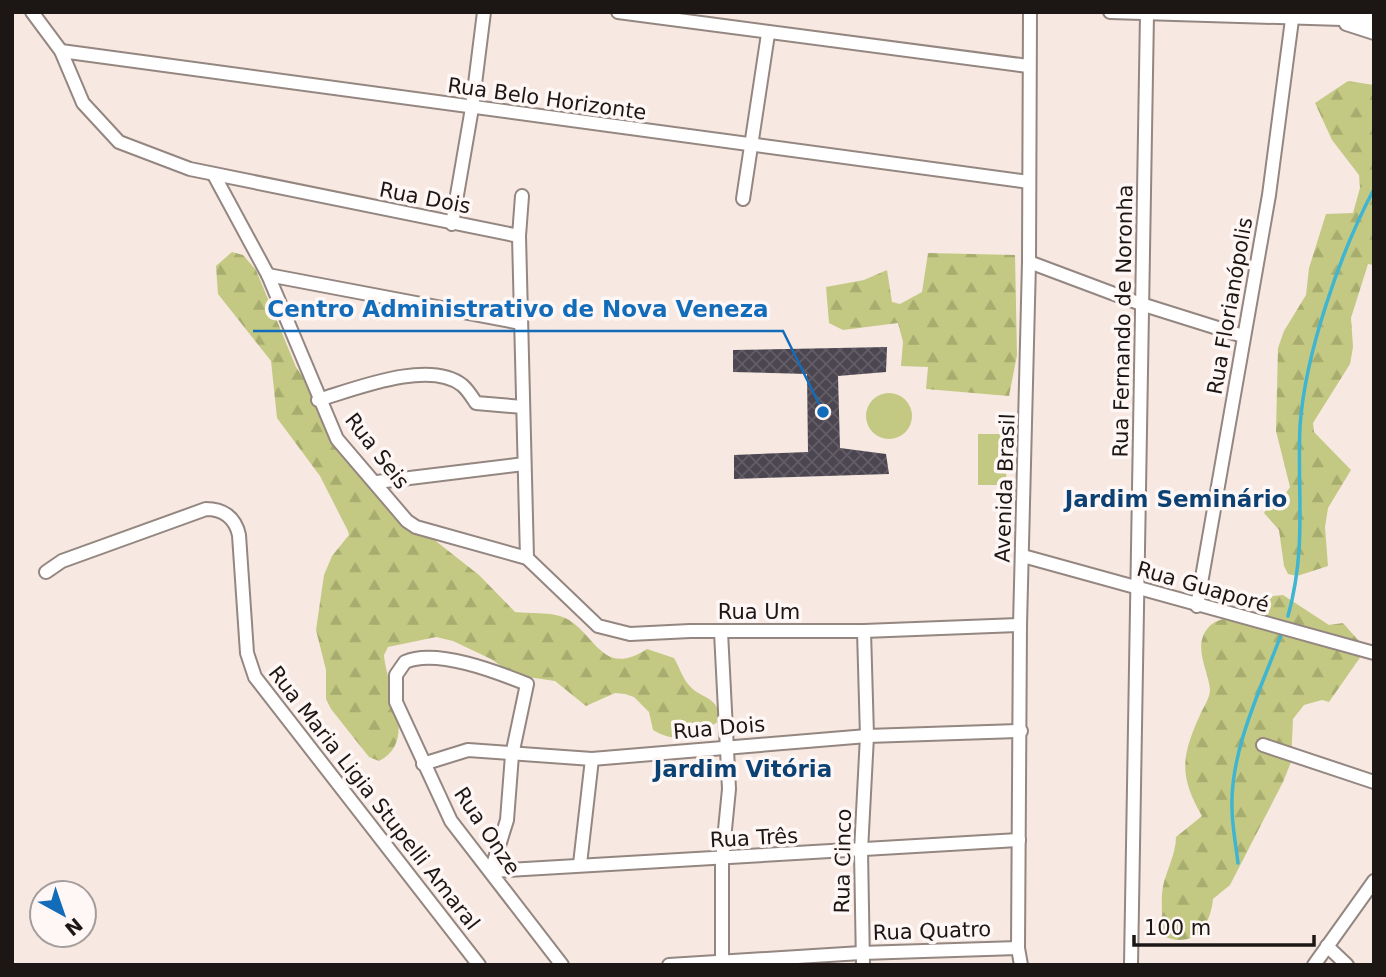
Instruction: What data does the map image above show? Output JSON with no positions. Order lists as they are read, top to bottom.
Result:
{
  "streets": {
    "street": [
      "Rua Belo Horizonte",
      "Rua Dois",
      "Rua Florianópolis",
      "Rua Fernando de Noronha",
      "Rua Seis",
      "Avenida Brasil",
      "Rua Guaporé",
      "Rua Um",
      "Rua Maria Ligia Stupelli Amaral",
      "Rua Onze",
      "Rua Três",
      "Rua Cinco",
      "Rua Quatro"
    ]
  },
  "crossings": [
    ["Rua Belo Horizonte", "Rua Dois"],
    ["Rua Belo Horizonte", "Avenida Brasil"],
    ["Rua Dois", "Rua Seis"],
    ["Rua Dois", "Avenida Brasil"],
    ["Rua Dois", "Rua Onze"],
    ["Rua Dois", "Rua Cinco"],
    ["Rua Florianópolis", "Rua Guaporé"],
    ["Rua Fernando de Noronha", "Rua Guaporé"],
    ["Rua Seis", "Rua Um"],
    ["Avenida Brasil", "Rua Guaporé"],
    ["Avenida Brasil", "Rua Um"],
    ["Avenida Brasil", "Rua Três"],
    ["Avenida Brasil", "Rua Quatro"],
    ["Rua Um", "Rua Cinco"],
    ["Rua Onze", "Rua Três"],
    ["Rua Três", "Rua Cinco"],
    ["Rua Cinco", "Rua Quatro"]
  ],
  "districts": ["Jardim Seminário", "Jardim Vitória"],
  "places": ["Centro Administrativo de Nova Veneza"],
  "scale_bar": "100 m",
  "north": "bottom right"
}
